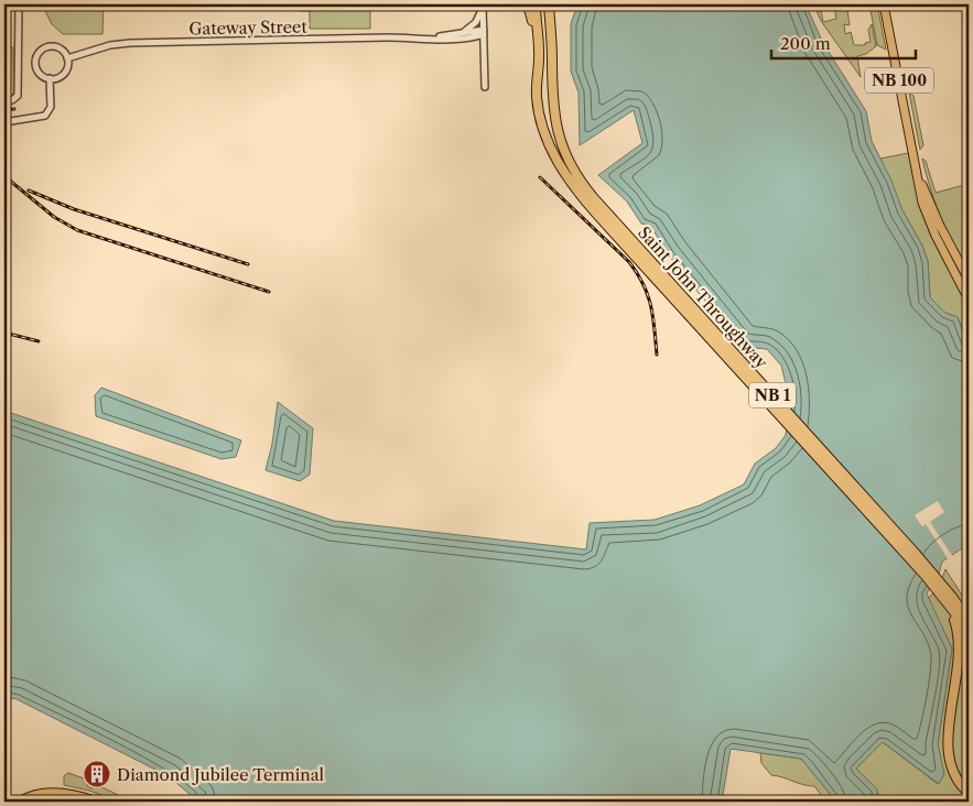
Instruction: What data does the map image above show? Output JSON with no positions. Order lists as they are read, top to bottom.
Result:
{
  "streets": {
    "highway": ["Saint John Throughway", "NB 1"],
    "main road": ["NB 100"],
    "street": ["Gateway Street"]
  },
  "places": {
    "building": ["Diamond Jubilee Terminal"]
  },
  "scale_bar": "200 m"
}
